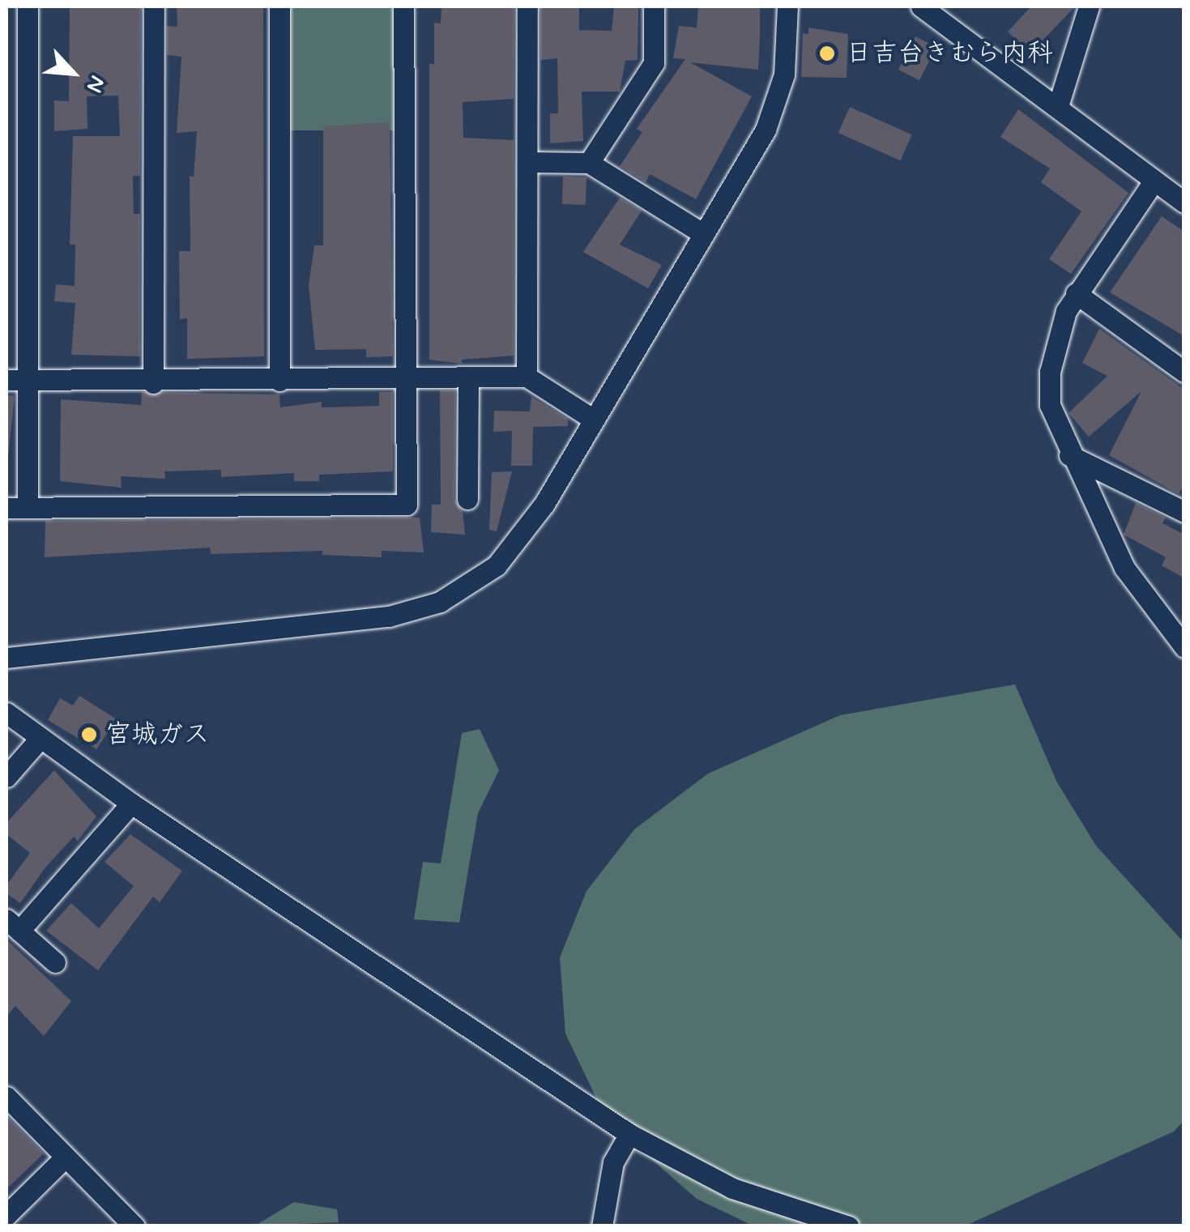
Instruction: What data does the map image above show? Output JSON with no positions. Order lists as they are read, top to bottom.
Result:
{
  "places": ["日吉台きむら内科", "宮城ガス"],
  "north": "bottom right"
}
